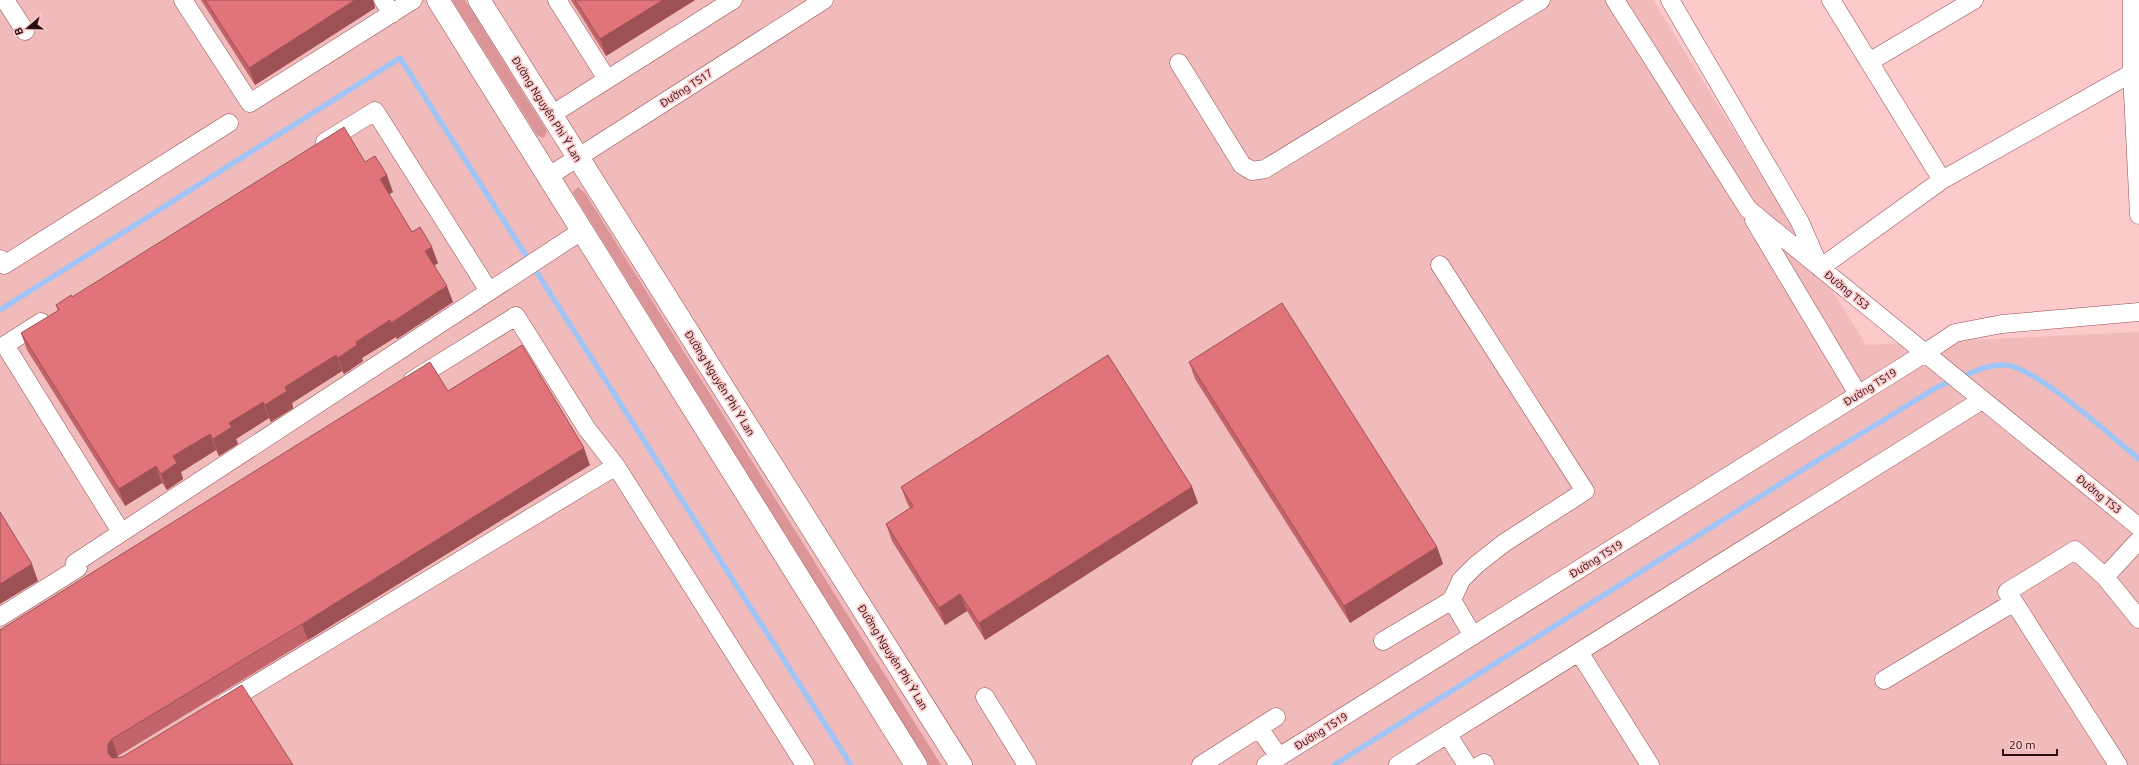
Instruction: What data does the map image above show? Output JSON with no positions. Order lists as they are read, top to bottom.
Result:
{
  "streets": {
    "main road": ["Đường Nguyên Phi Ỷ Lan"],
    "street": ["Đường TS17", "Đường TS3", "Đường TS19"]
  },
  "crossings": [
    ["Đường TS17", "Đường Nguyên Phi Ỷ Lan"],
    ["Đường TS3", "Đường TS19"]
  ],
  "scale_bar": "20 m",
  "north": "left"
}
